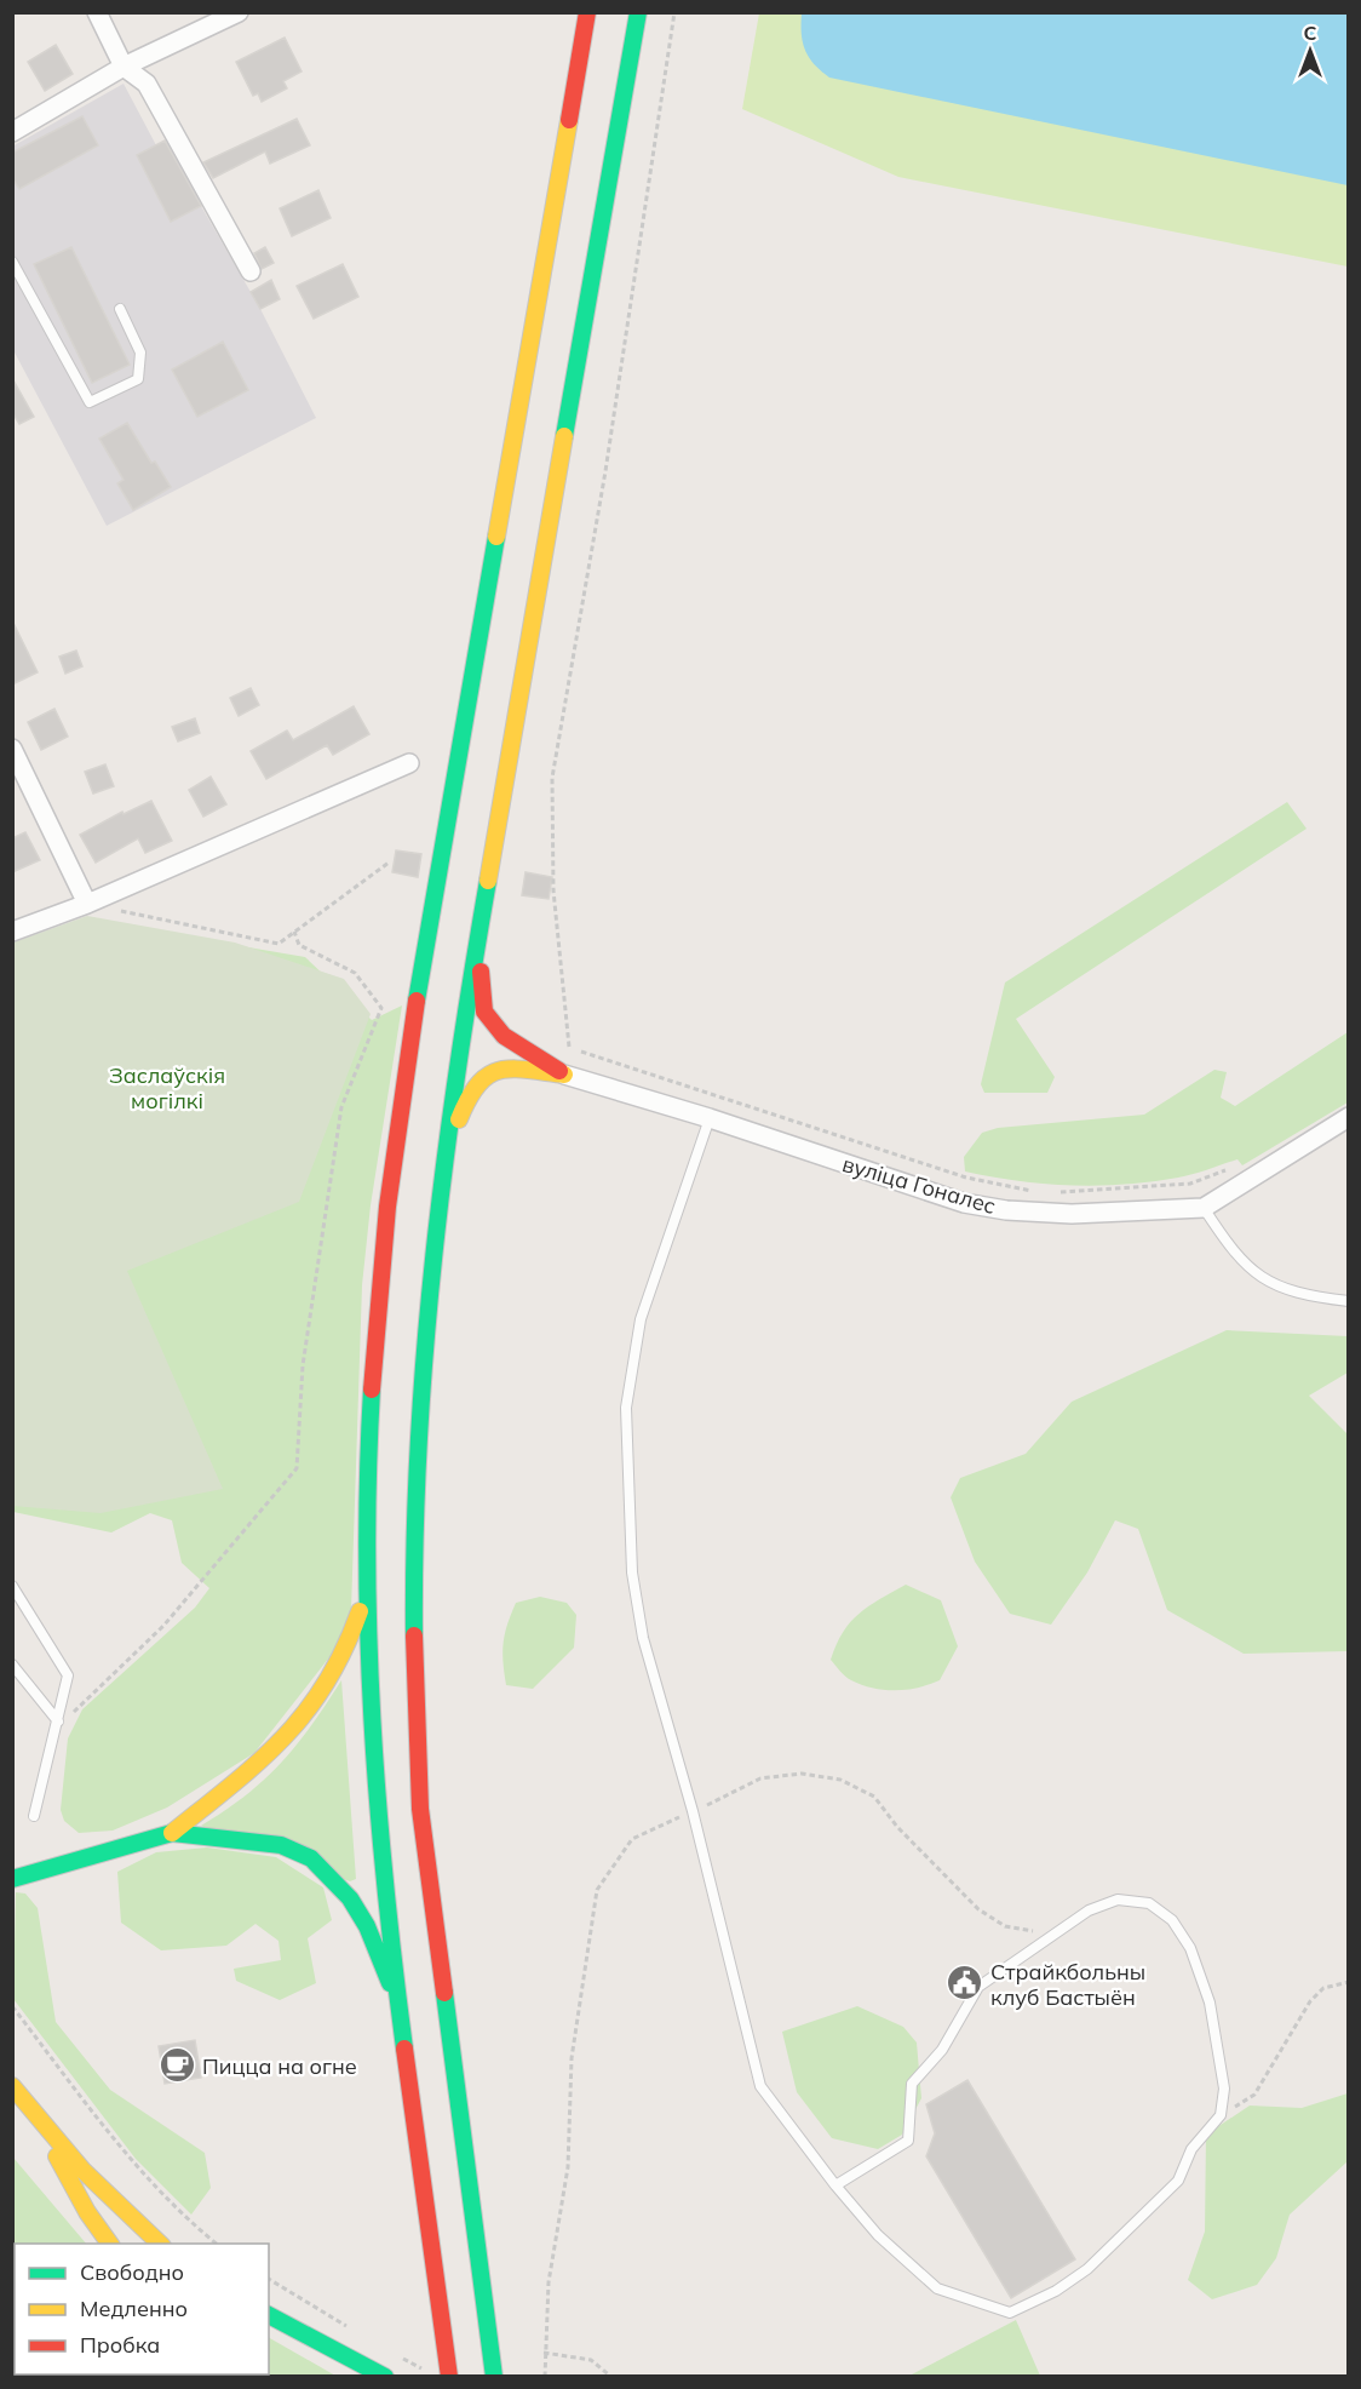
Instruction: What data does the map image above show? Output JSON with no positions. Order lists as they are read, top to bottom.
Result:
{
  "streets": {
    "street": ["вуліца Гоналес"]
  },
  "parks": ["Заслаўскія могілкі"],
  "places": {
    "public building": ["Страйкбольны клуб Бастыён"],
    "cafe": ["Пицца на огне"]
  },
  "legend": ["Свободно", "Медленно", "Пробка"],
  "north": "top"
}
